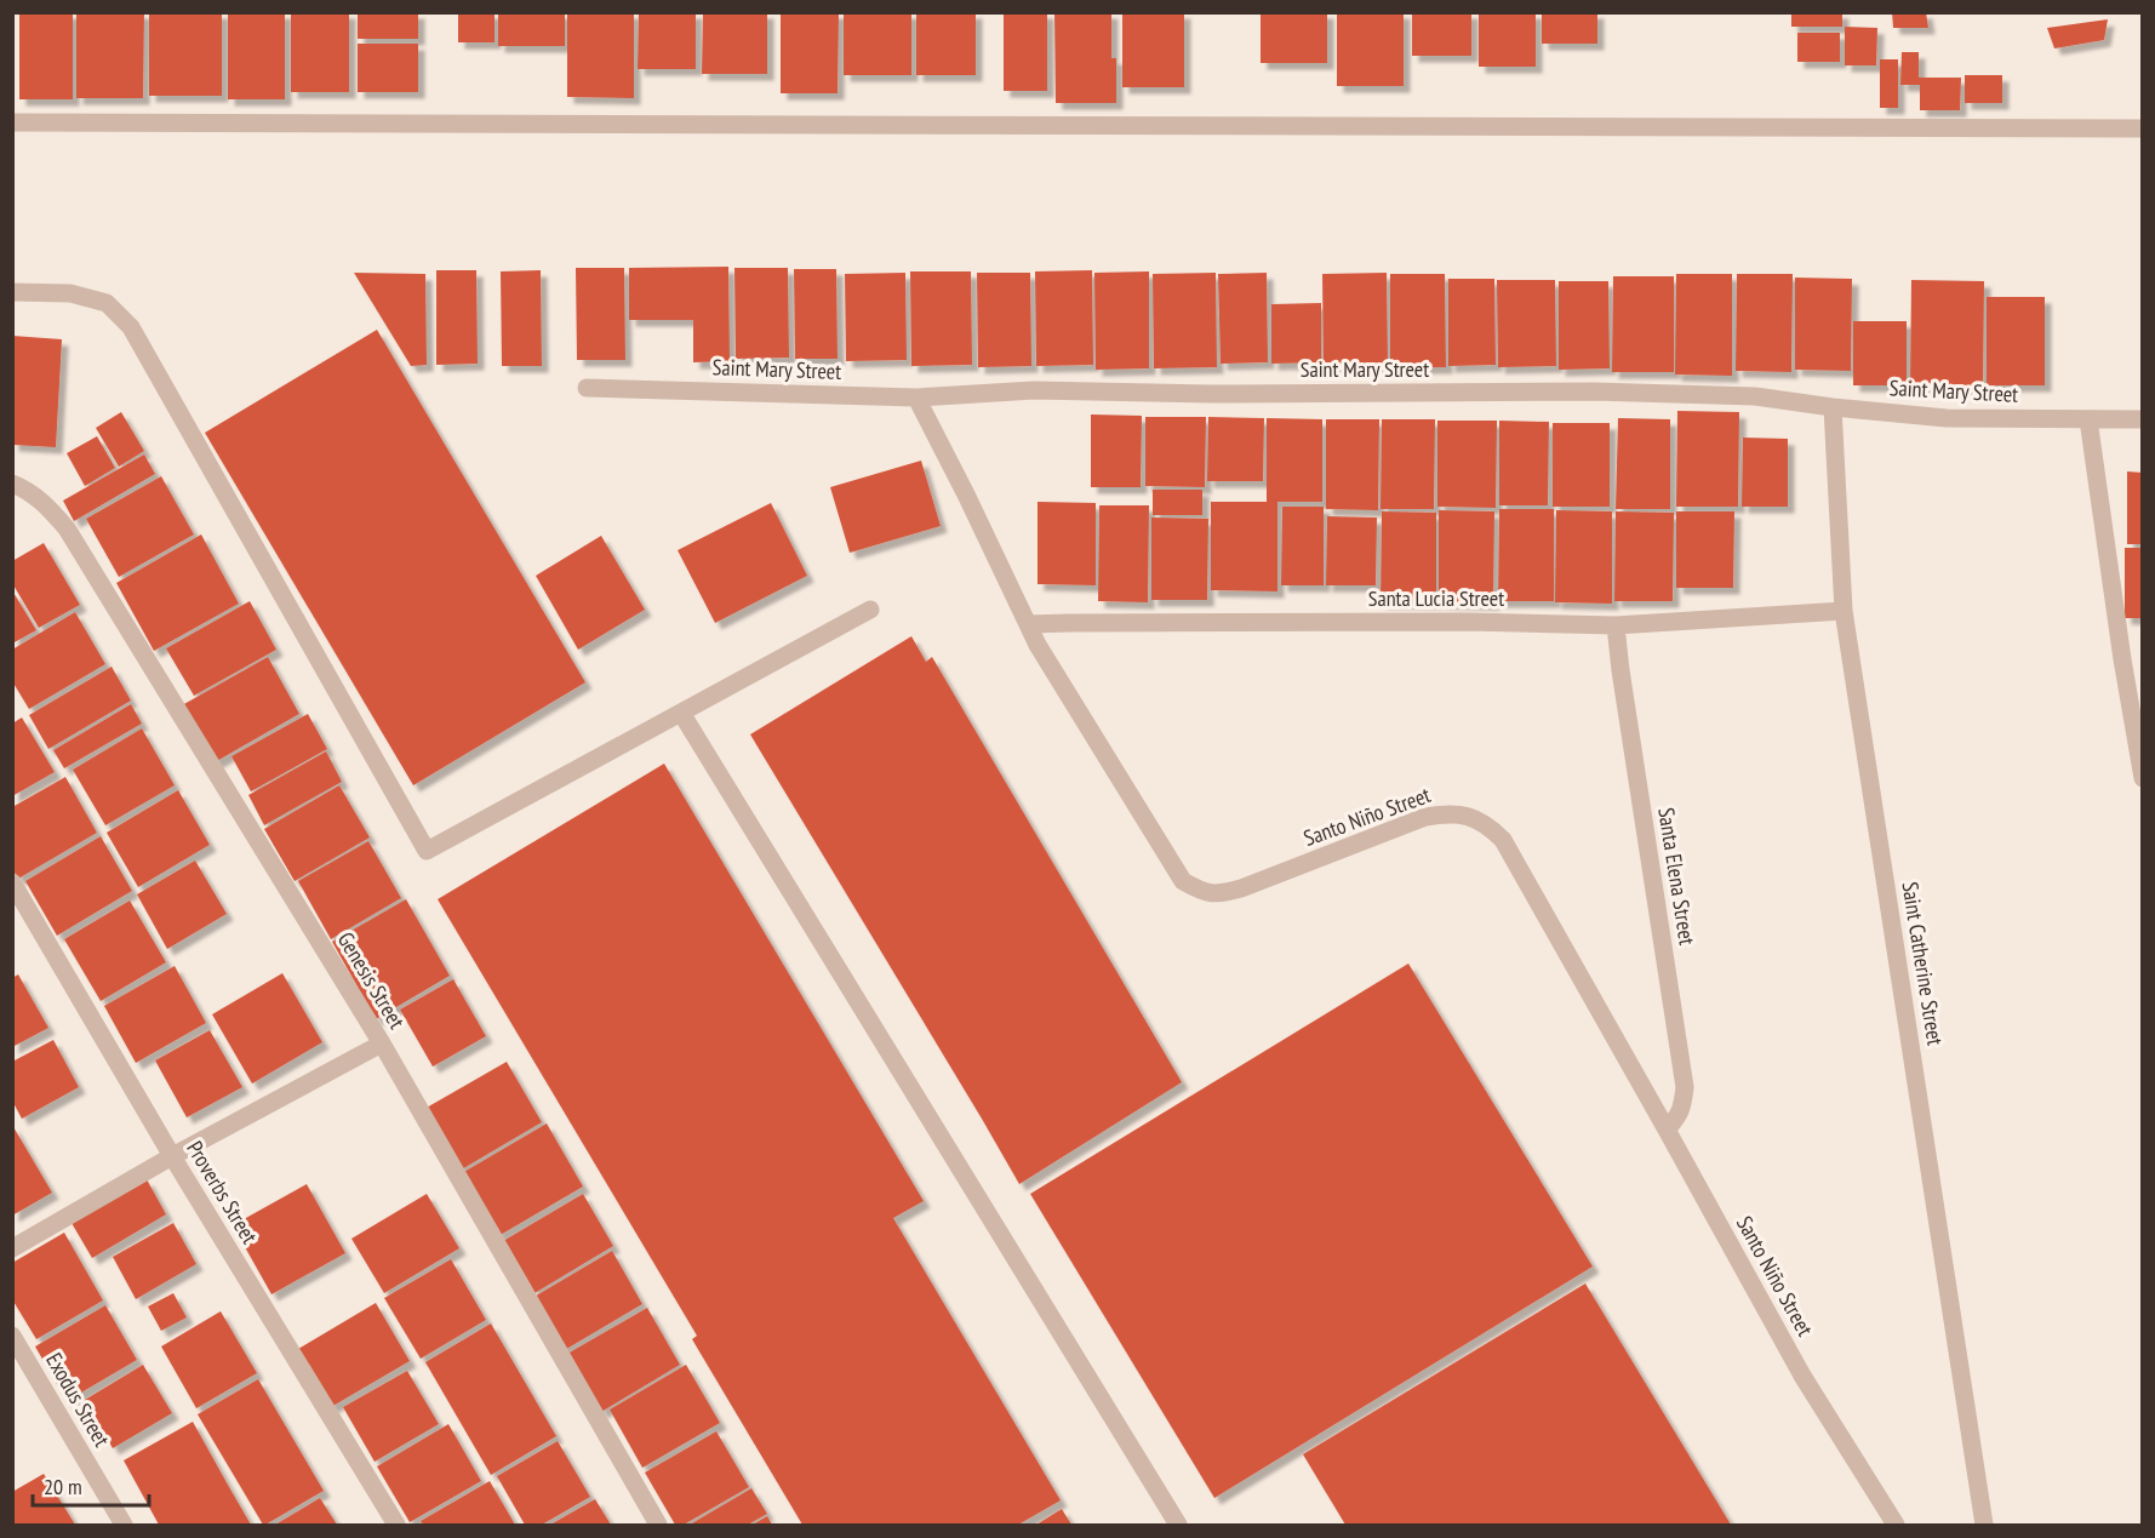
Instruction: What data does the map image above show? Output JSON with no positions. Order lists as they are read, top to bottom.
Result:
{
  "streets": {
    "street": [
      "Saint Mary Street",
      "Santa Lucia Street",
      "Santo Niño Street",
      "Santa Elena Street",
      "Saint Catherine Street",
      "Genesis Street",
      "Proverbs Street",
      "Exodus Street"
    ]
  },
  "crossings": [
    ["Saint Mary Street", "Santo Niño Street"],
    ["Saint Mary Street", "Saint Catherine Street"],
    ["Santa Lucia Street", "Santo Niño Street"],
    ["Santa Lucia Street", "Santa Elena Street"],
    ["Santa Lucia Street", "Saint Catherine Street"],
    ["Santo Niño Street", "Santa Elena Street"]
  ],
  "scale_bar": "20 m"
}
